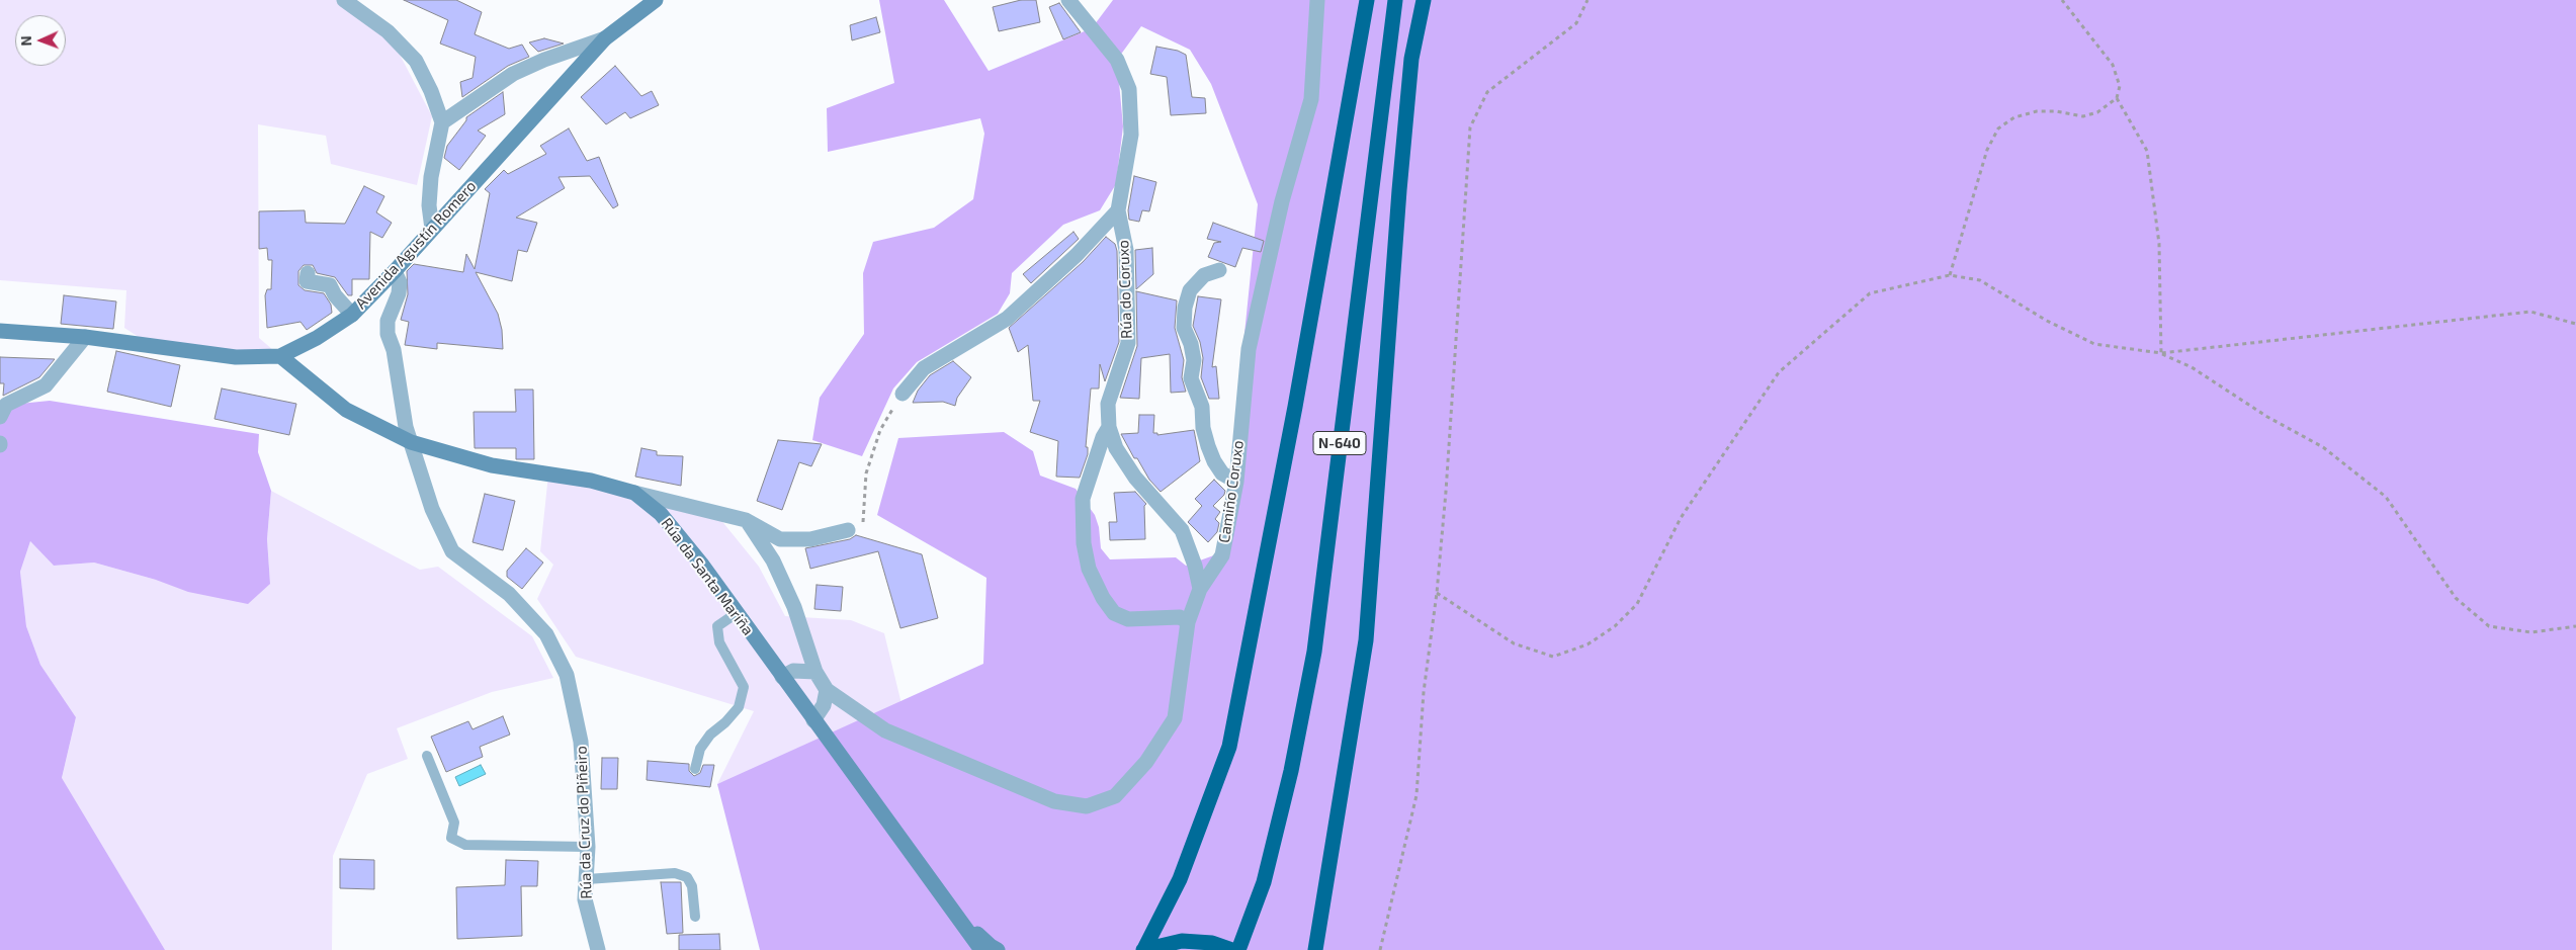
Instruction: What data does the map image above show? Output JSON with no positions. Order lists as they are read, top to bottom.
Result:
{
  "streets": {
    "highway": ["N-640"],
    "street": [
      "Avenida Agustín Romero",
      "Rúa do Coruxo",
      "Camiño Coruxo",
      "Rúa da Santa Mariña",
      "Rúa da Cruz do Piñeiro"
    ]
  },
  "crossings": [
    ["Avenida Agustín Romero", "Rúa da Santa Mariña"],
    ["Avenida Agustín Romero", "Rúa da Cruz do Piñeiro"],
    ["Rúa do Coruxo", "Camiño Coruxo"],
    ["Rúa da Santa Mariña", "Rúa da Cruz do Piñeiro"]
  ],
  "north": "left"
}
